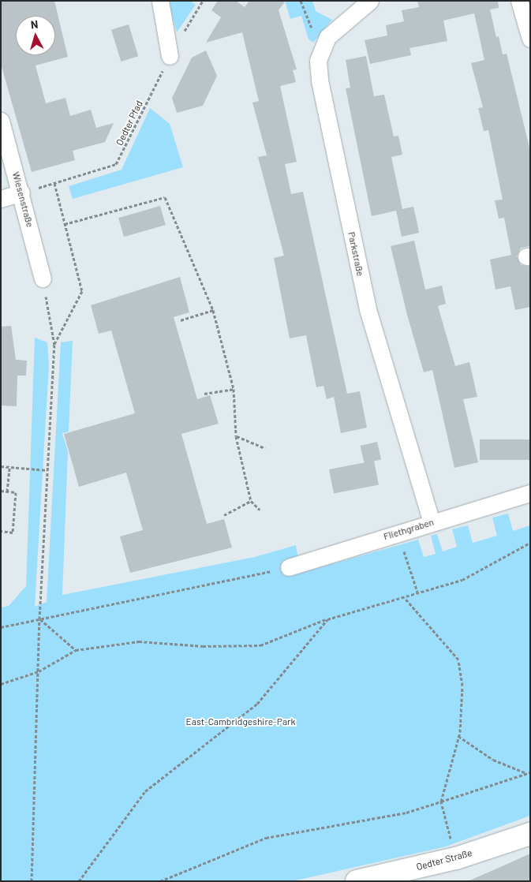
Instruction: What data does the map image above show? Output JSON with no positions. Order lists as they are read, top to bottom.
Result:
{
  "streets": {
    "main road": ["Oedter Straße"],
    "street": ["Wiesenstraße", "Parkstraße", "Fliethgraben"],
    "path": ["Oedter Pfad"]
  },
  "crossings": [
    ["Oedter Pfad", "Wiesenstraße"],
    ["Parkstraße", "Fliethgraben"]
  ],
  "parks": ["East-Cambridgeshire-Park"],
  "north": "top"
}
